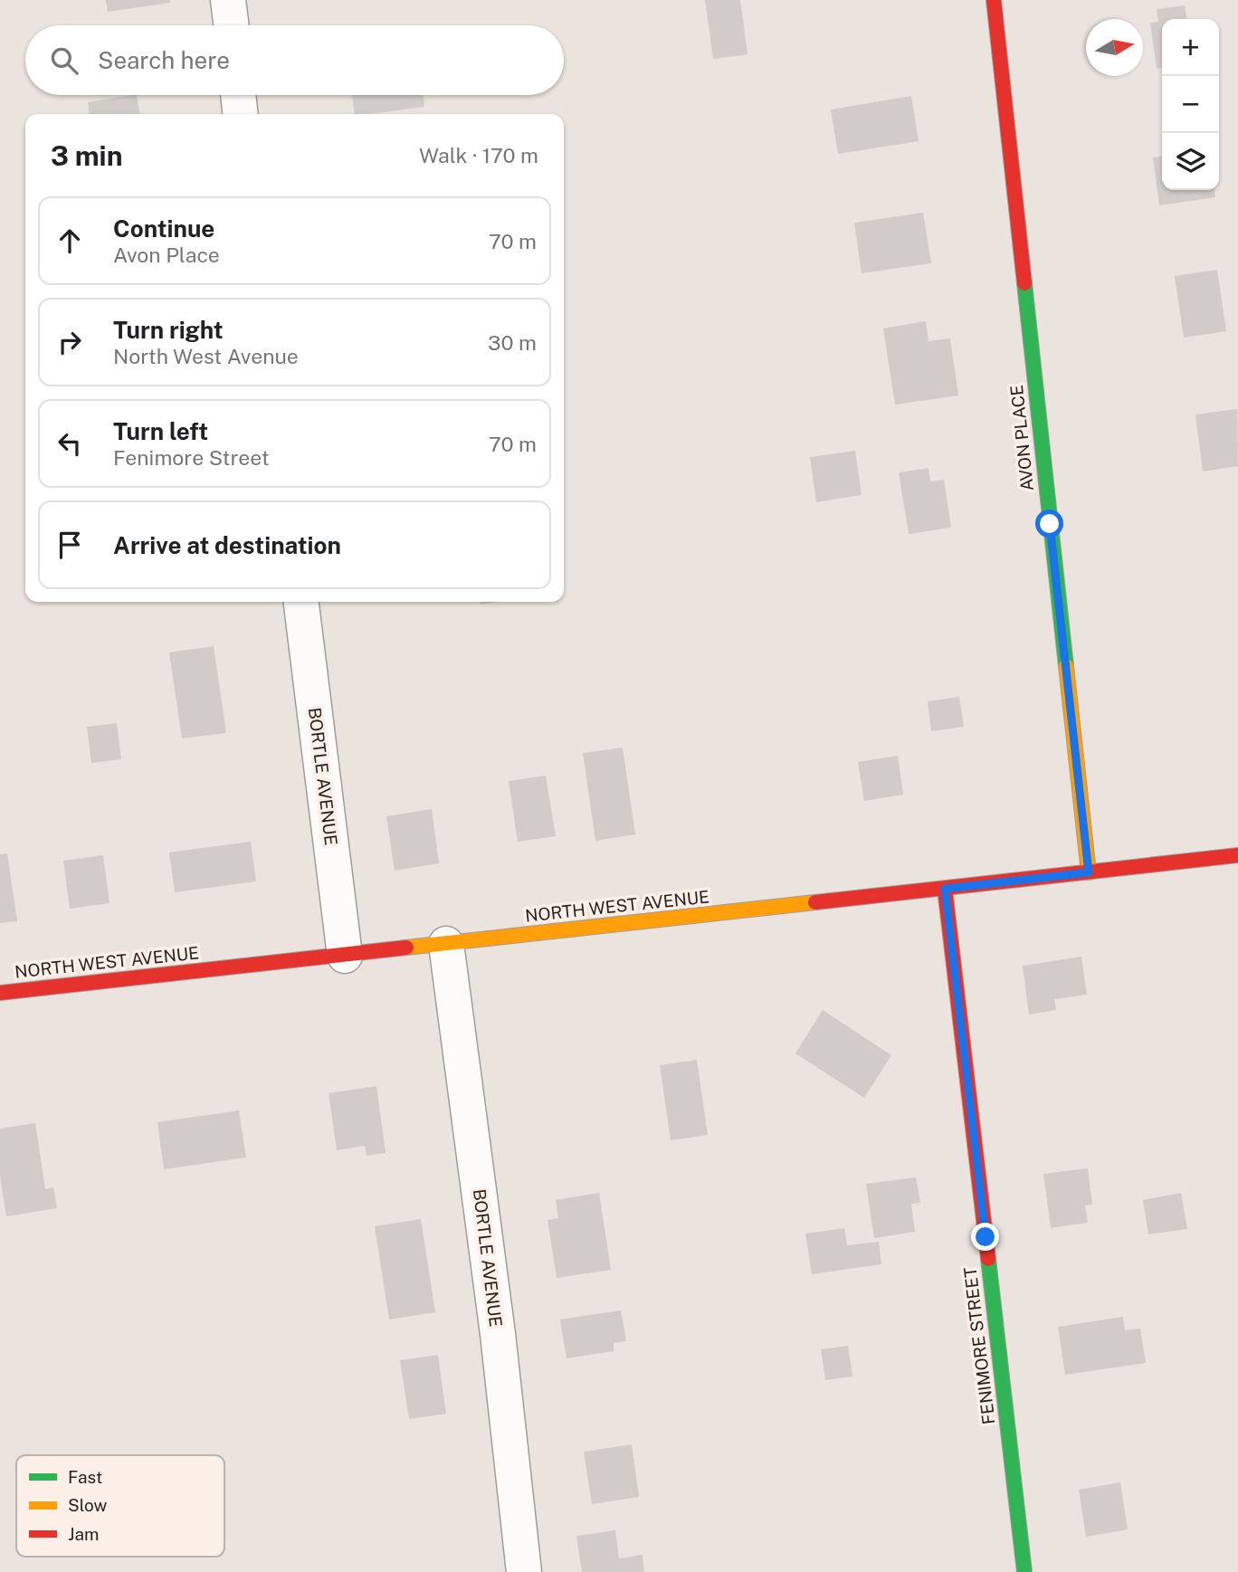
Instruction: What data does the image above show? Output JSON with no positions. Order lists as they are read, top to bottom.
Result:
{
  "streets": {
    "street": [
      "AVON PLACE",
      "BORTLE AVENUE",
      "NORTH WEST AVENUE",
      "FENIMORE STREET"
    ]
  },
  "crossings": [
    ["AVON PLACE", "NORTH WEST AVENUE"],
    ["BORTLE AVENUE", "NORTH WEST AVENUE"],
    ["NORTH WEST AVENUE", "FENIMORE STREET"]
  ],
  "legend": ["Fast", "Slow", "Jam"],
  "north": "right",
  "page": {
    "map_buttons": ["+", "−"],
    "search": "Search here",
    "heading": ["3 min", "Walk · 170 m"],
    "list": [
      ["Continue", "Avon Place", "70 m"],
      ["Turn right", "North West Avenue", "30 m"],
      ["Turn left", "Fenimore Street", "70 m"],
      "Arrive at destination"
    ]
  }
}
